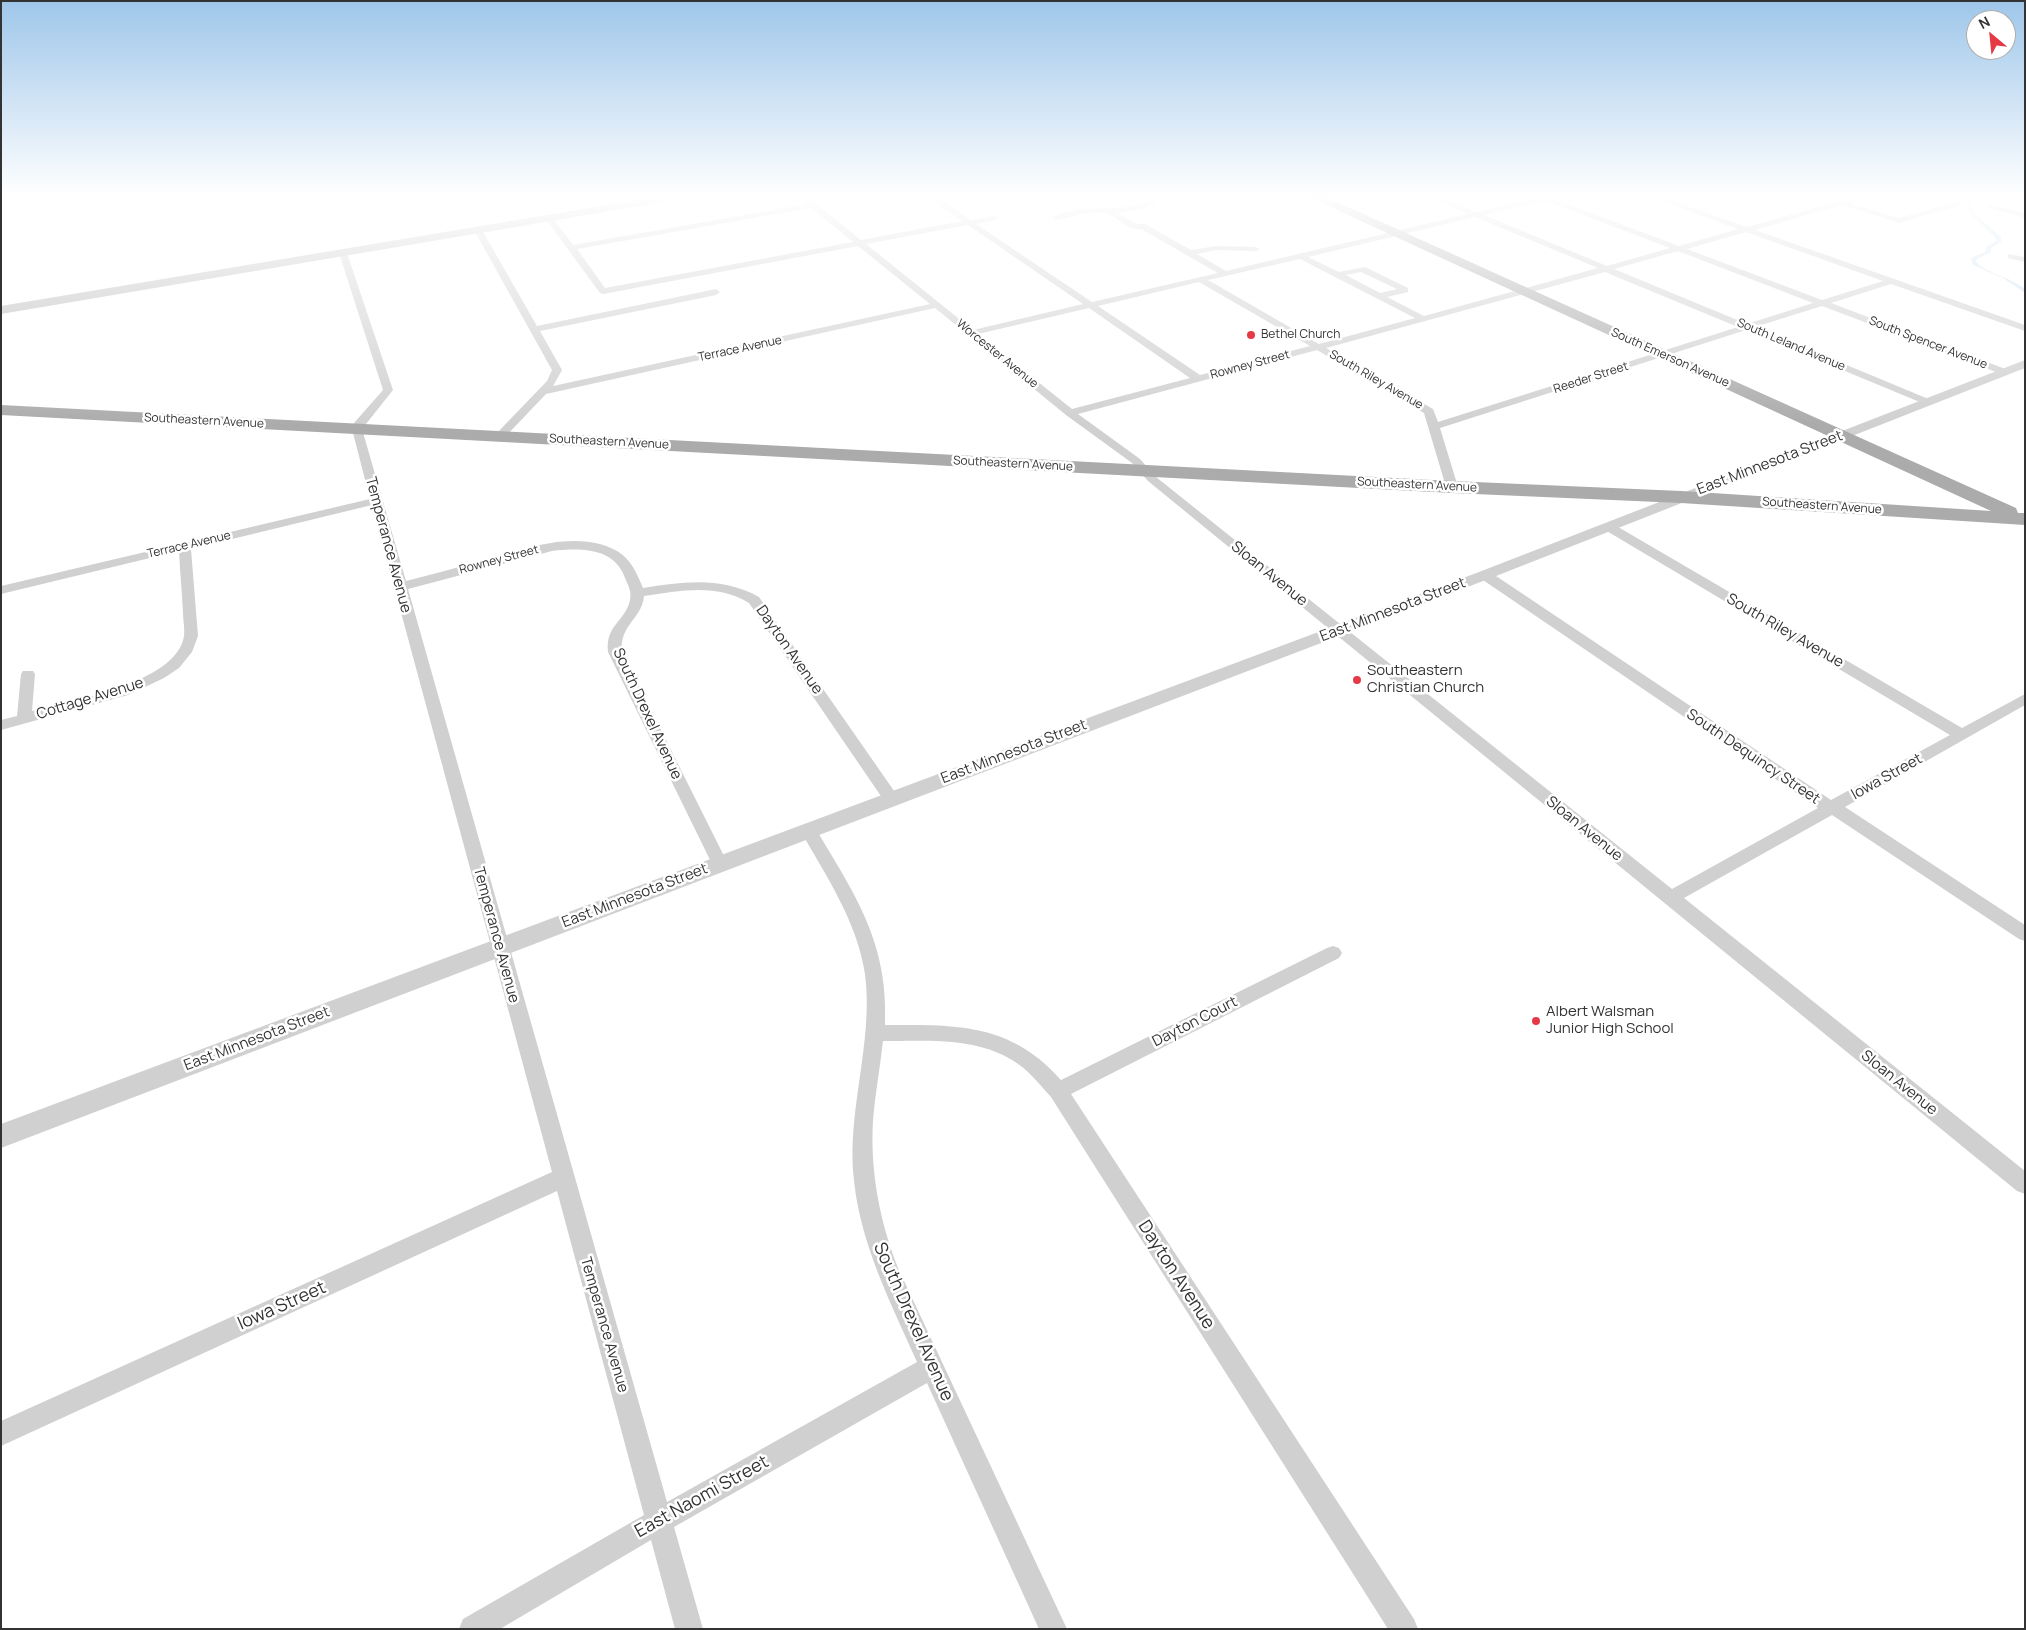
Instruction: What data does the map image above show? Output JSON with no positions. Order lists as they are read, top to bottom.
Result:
{
  "streets": {
    "main road": ["South Emerson Avenue", "Southeastern Avenue"],
    "street": [
      "South Spencer Avenue",
      "South Leland Avenue",
      "Terrace Avenue",
      "Worcester Avenue",
      "Rowney Street",
      "Reeder Street",
      "South Riley Avenue",
      "East Minnesota Street",
      "Temperance Avenue",
      "Sloan Avenue",
      "Dayton Avenue",
      "Cottage Avenue",
      "South Drexel Avenue",
      "South Dequincy Street",
      "Iowa Street",
      "Dayton Court",
      "East Naomi Street"
    ]
  },
  "crossings": [
    ["South Spencer Avenue", "Reeder Street"],
    ["South Spencer Avenue", "East Minnesota Street"],
    ["South Leland Avenue", "Reeder Street"],
    ["South Leland Avenue", "East Minnesota Street"],
    ["Terrace Avenue", "Worcester Avenue"],
    ["Terrace Avenue", "Temperance Avenue"],
    ["Terrace Avenue", "Cottage Avenue"],
    ["Worcester Avenue", "Rowney Street"],
    ["Worcester Avenue", "Southeastern Avenue"],
    ["Worcester Avenue", "Sloan Avenue"],
    ["South Emerson Avenue", "Rowney Street"],
    ["South Emerson Avenue", "Reeder Street"],
    ["South Emerson Avenue", "Southeastern Avenue"],
    ["South Emerson Avenue", "East Minnesota Street"],
    ["Rowney Street", "South Riley Avenue"],
    ["Rowney Street", "Temperance Avenue"],
    ["Reeder Street", "South Riley Avenue"],
    ["South Riley Avenue", "Southeastern Avenue"],
    ["South Riley Avenue", "East Minnesota Street"],
    ["South Riley Avenue", "Iowa Street"],
    ["Southeastern Avenue", "East Minnesota Street"],
    ["Southeastern Avenue", "Temperance Avenue"],
    ["Southeastern Avenue", "Sloan Avenue"],
    ["East Minnesota Street", "Temperance Avenue"],
    ["East Minnesota Street", "Sloan Avenue"],
    ["East Minnesota Street", "Dayton Avenue"],
    ["East Minnesota Street", "South Drexel Avenue"],
    ["East Minnesota Street", "South Dequincy Street"],
    ["Temperance Avenue", "Iowa Street"],
    ["Temperance Avenue", "East Naomi Street"],
    ["Sloan Avenue", "Iowa Street"],
    ["Dayton Avenue", "South Drexel Avenue"],
    ["Dayton Avenue", "Dayton Court"],
    ["South Drexel Avenue", "East Naomi Street"],
    ["South Dequincy Street", "Iowa Street"]
  ],
  "places": ["Bethel Church", "Southeastern Christian Church", "Albert Walsman Junior High School"],
  "north": "top left"
}
